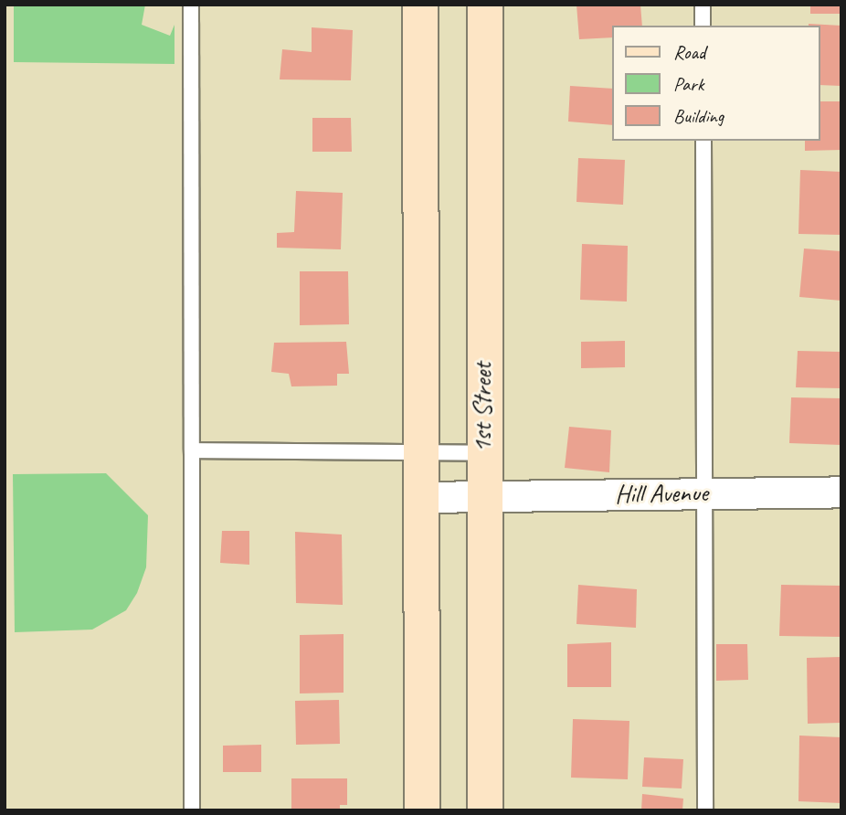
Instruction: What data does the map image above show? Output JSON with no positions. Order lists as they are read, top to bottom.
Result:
{
  "streets": {
    "main road": ["1st Street"],
    "street": ["Hill Avenue"]
  },
  "crossings": [
    ["1st Street", "Hill Avenue"]
  ],
  "legend": ["Road", "Park", "Building"]
}
